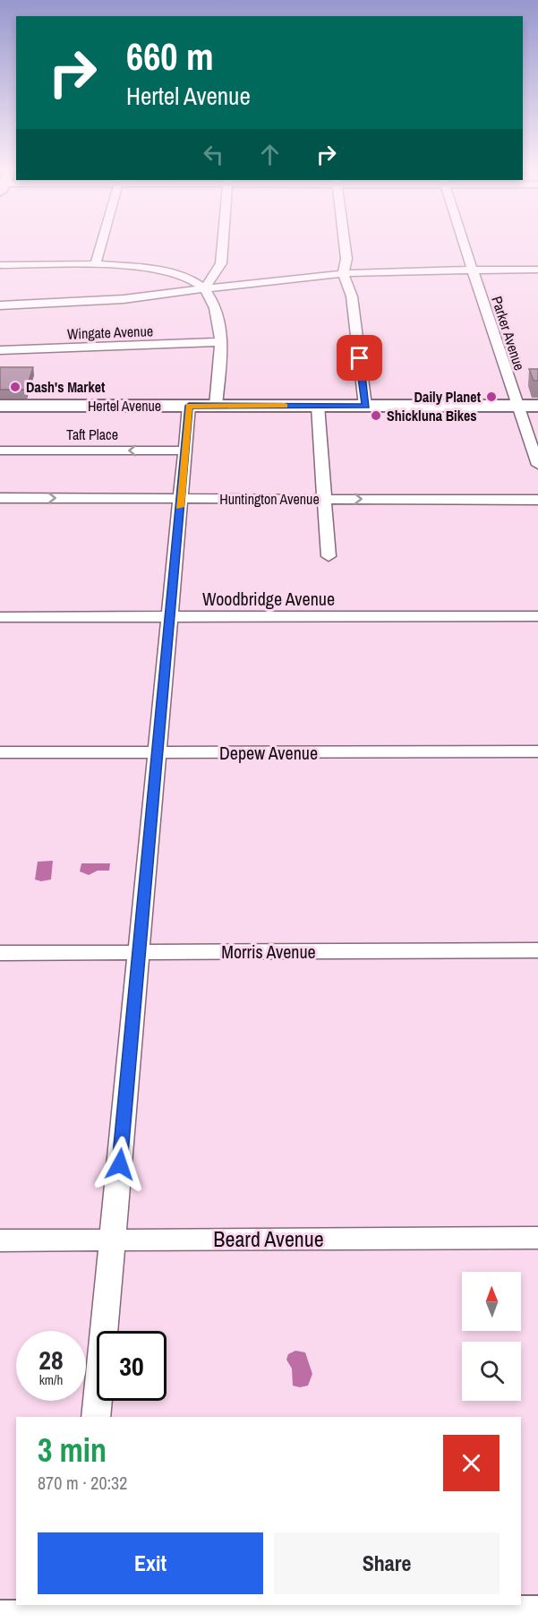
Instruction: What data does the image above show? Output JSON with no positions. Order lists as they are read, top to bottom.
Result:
{
  "streets": {
    "street": [
      "Wingate Avenue",
      "Parker Avenue",
      "Hertel Avenue",
      "Taft Place",
      "Huntington Avenue",
      "Woodbridge Avenue",
      "Depew Avenue",
      "Morris Avenue",
      "Beard Avenue"
    ]
  },
  "crossings": [
    ["Parker Avenue", "Hertel Avenue"]
  ],
  "one_way": ["Huntington Avenue"],
  "places": ["Dash's Market", "Daily Planet", "Shickluna Bikes"],
  "north": "top",
  "page": {
    "turn": ["660 m", "Hertel Avenue"],
    "speed": "28 km/h",
    "limit": "30",
    "heading": ["3 min", "870 m · 20:32"],
    "buttons": ["Exit", "Share"]
  }
}
